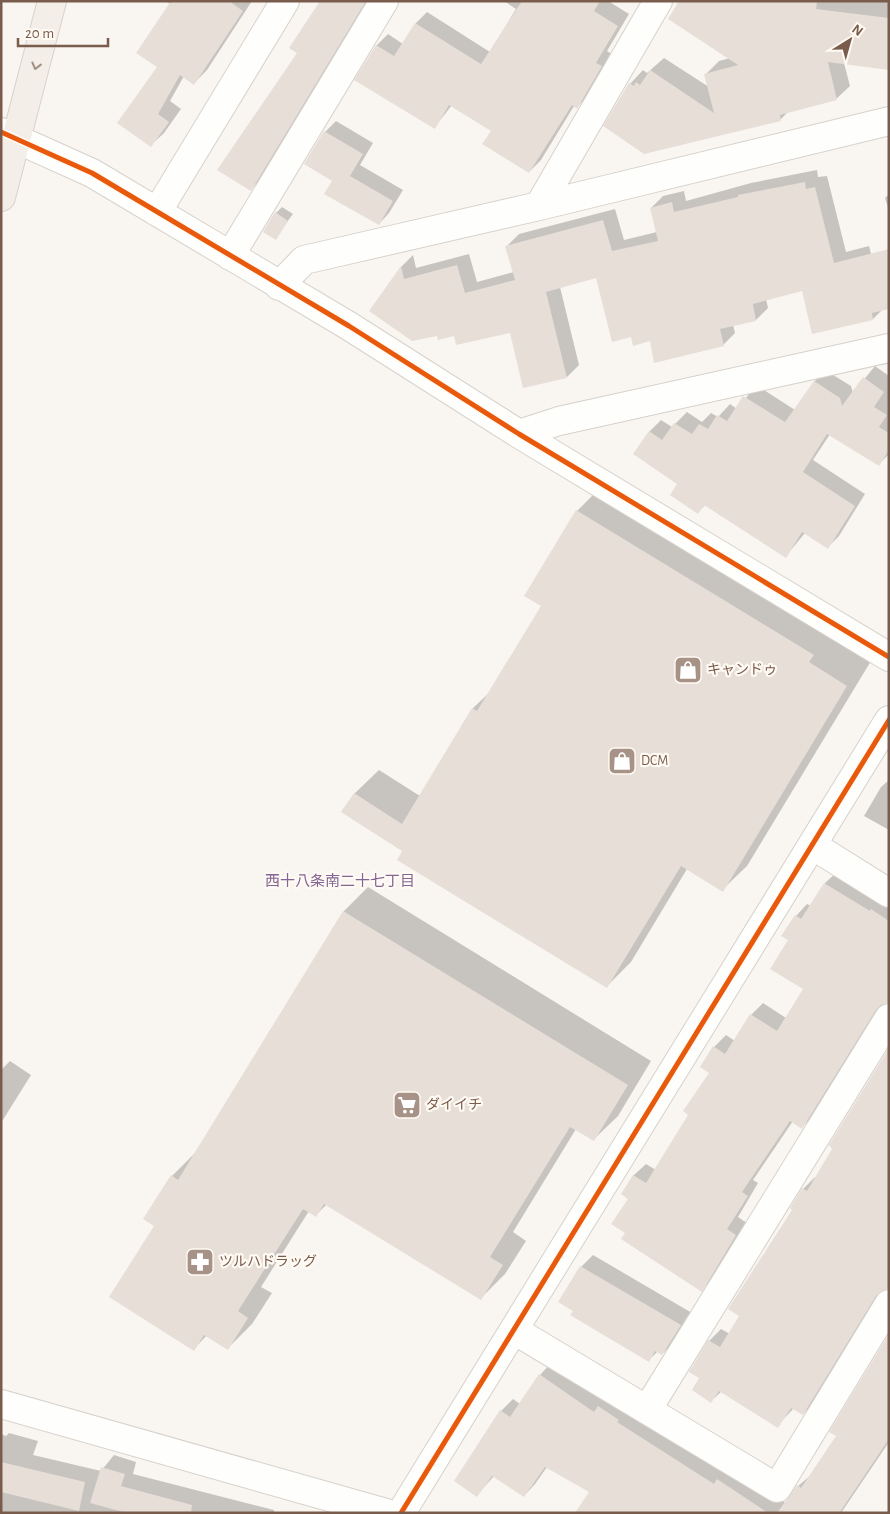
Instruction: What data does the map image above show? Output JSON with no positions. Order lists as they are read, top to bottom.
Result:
{
  "districts": ["西十八条南二十七丁目"],
  "places": {
    "shop": ["キャンドゥ", "DCM"],
    "supermarket": ["ダイイチ"],
    "pharmacy": ["ツルハドラッグ"]
  },
  "scale_bar": "20 m",
  "north": "top right"
}
